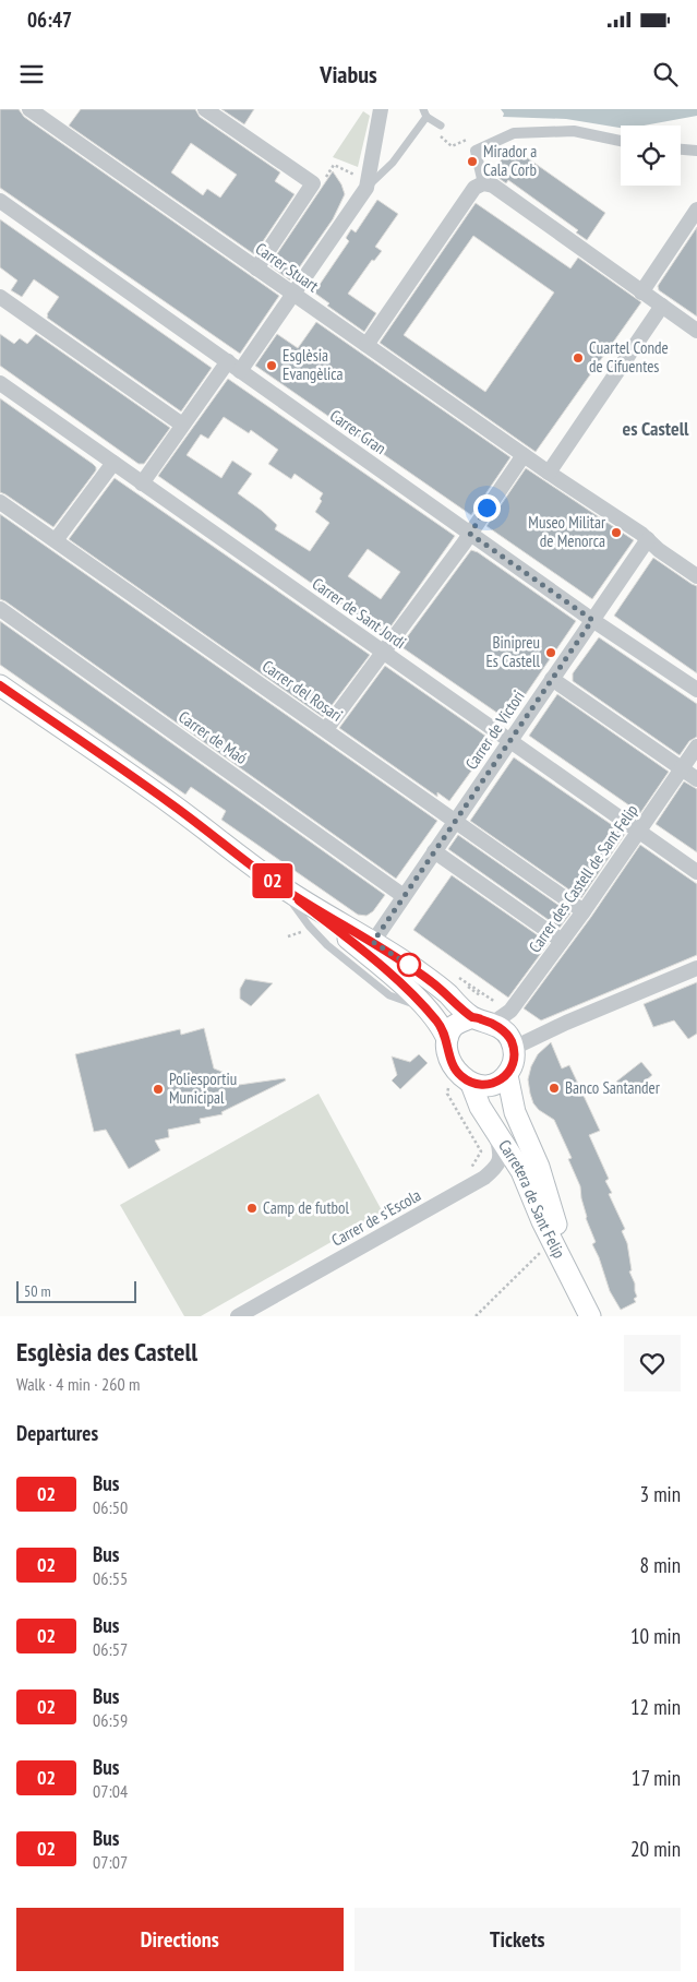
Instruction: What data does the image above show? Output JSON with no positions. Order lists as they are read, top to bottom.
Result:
{
  "streets": {
    "main road": ["Carretera de Sant Felip"],
    "street": [
      "Carrer Stuart",
      "Carrer Gran",
      "Carrer de Sant Jordi",
      "Carrer del Rosari",
      "Carrer de Victori",
      "Carrer de Maó",
      "Carrer des Castell de Sant Felip",
      "Carrer de s'Escola"
    ]
  },
  "crossings": [
    ["Carrer Stuart", "Carrer de Victori"],
    ["Carrer Gran", "Carrer de Victori"],
    ["Carrer de Sant Jordi", "Carrer de Victori"],
    ["Carrer de Sant Jordi", "Carrer des Castell de Sant Felip"],
    ["Carrer del Rosari", "Carrer de Victori"],
    ["Carrer del Rosari", "Carrer des Castell de Sant Felip"],
    ["Carrer de Victori", "Carrer de Maó"],
    ["Carrer des Castell de Sant Felip", "Carretera de Sant Felip"],
    ["Carretera de Sant Felip", "Carrer de s'Escola"]
  ],
  "districts": ["es Castell"],
  "places": [
    "Mirador a Cala Corb",
    "Cuartel Conde de Cifuentes",
    "Esglèsia Evangèlica",
    "Museo Militar de Menorca",
    "Binipreu Es Castell",
    "Banco Santander",
    "Poliesportiu Municipal",
    "Camp de futbol"
  ],
  "lines": ["bus line 02"],
  "scale_bar": "50 m",
  "page": {
    "status": "06:47",
    "header": "Viabus",
    "on_map": "02",
    "scale": "50 m",
    "heading": [
      ["Esglèsia des Castell", "Walk · 4 min · 260 m"],
      "Departures"
    ],
    "list": [
      {
        "mark": "02",
        "name": "Bus",
        "note": "06:50",
        "value": "3 min"
      },
      {
        "mark": "02",
        "name": "Bus",
        "note": "06:55",
        "value": "8 min"
      },
      {
        "mark": "02",
        "name": "Bus",
        "note": "06:57",
        "value": "10 min"
      },
      {
        "mark": "02",
        "name": "Bus",
        "note": "06:59",
        "value": "12 min"
      },
      {
        "mark": "02",
        "name": "Bus",
        "note": "07:04",
        "value": "17 min"
      },
      {
        "mark": "02",
        "name": "Bus",
        "note": "07:07",
        "value": "20 min"
      }
    ],
    "buttons": ["Directions", "Tickets"]
  }
}
